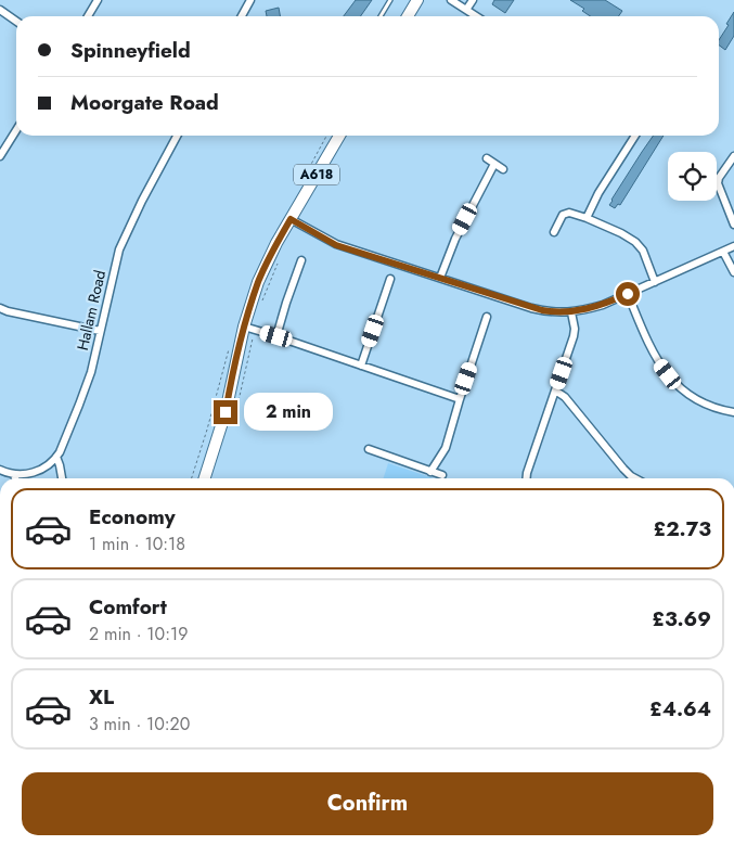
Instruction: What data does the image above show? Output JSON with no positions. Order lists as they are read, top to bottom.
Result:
{
  "streets": {
    "main road": ["A618"],
    "street": ["Hallam Road"]
  },
  "page": {
    "banner": ["Spinneyfield", "Moorgate Road"],
    "bubble": "2 min",
    "list": [
      {
        "name": "Economy",
        "note": "1 min · 10:18",
        "value": "£2.73"
      },
      {
        "name": "Comfort",
        "note": "2 min · 10:19",
        "value": "£3.69"
      },
      {
        "name": "XL",
        "note": "3 min · 10:20",
        "value": "£4.64"
      }
    ],
    "buttons": "Confirm"
  }
}
